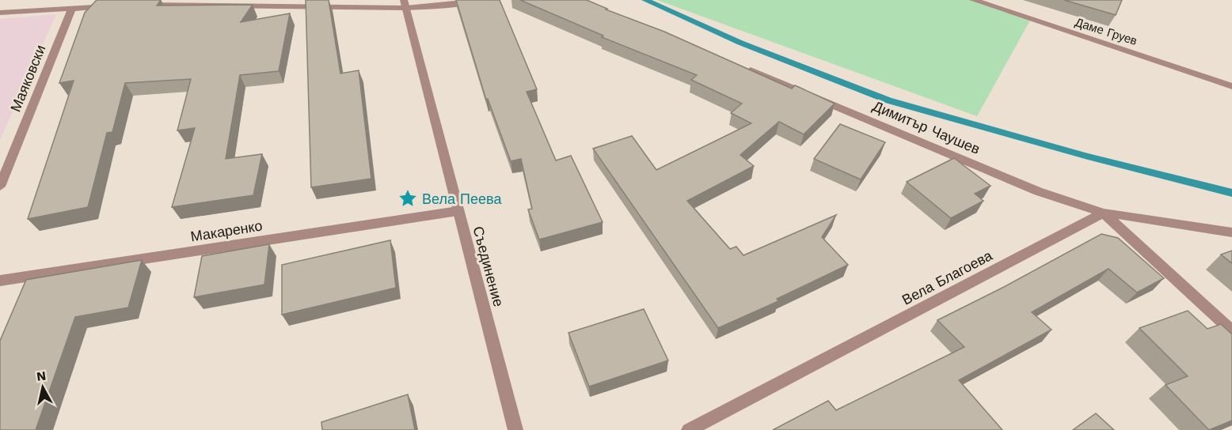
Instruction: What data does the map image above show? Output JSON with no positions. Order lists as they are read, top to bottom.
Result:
{
  "streets": {
    "street": [
      "Даме Груев",
      "Маяковски",
      "Димитър Чаушев",
      "Макаренко",
      "Съединение",
      "Вела Благоева"
    ]
  },
  "crossings": [
    ["Димитър Чаушев", "Вела Благоева"],
    ["Макаренко", "Съединение"]
  ],
  "places": {
    "place": ["Вела Пеева"]
  },
  "north": "top"
}
